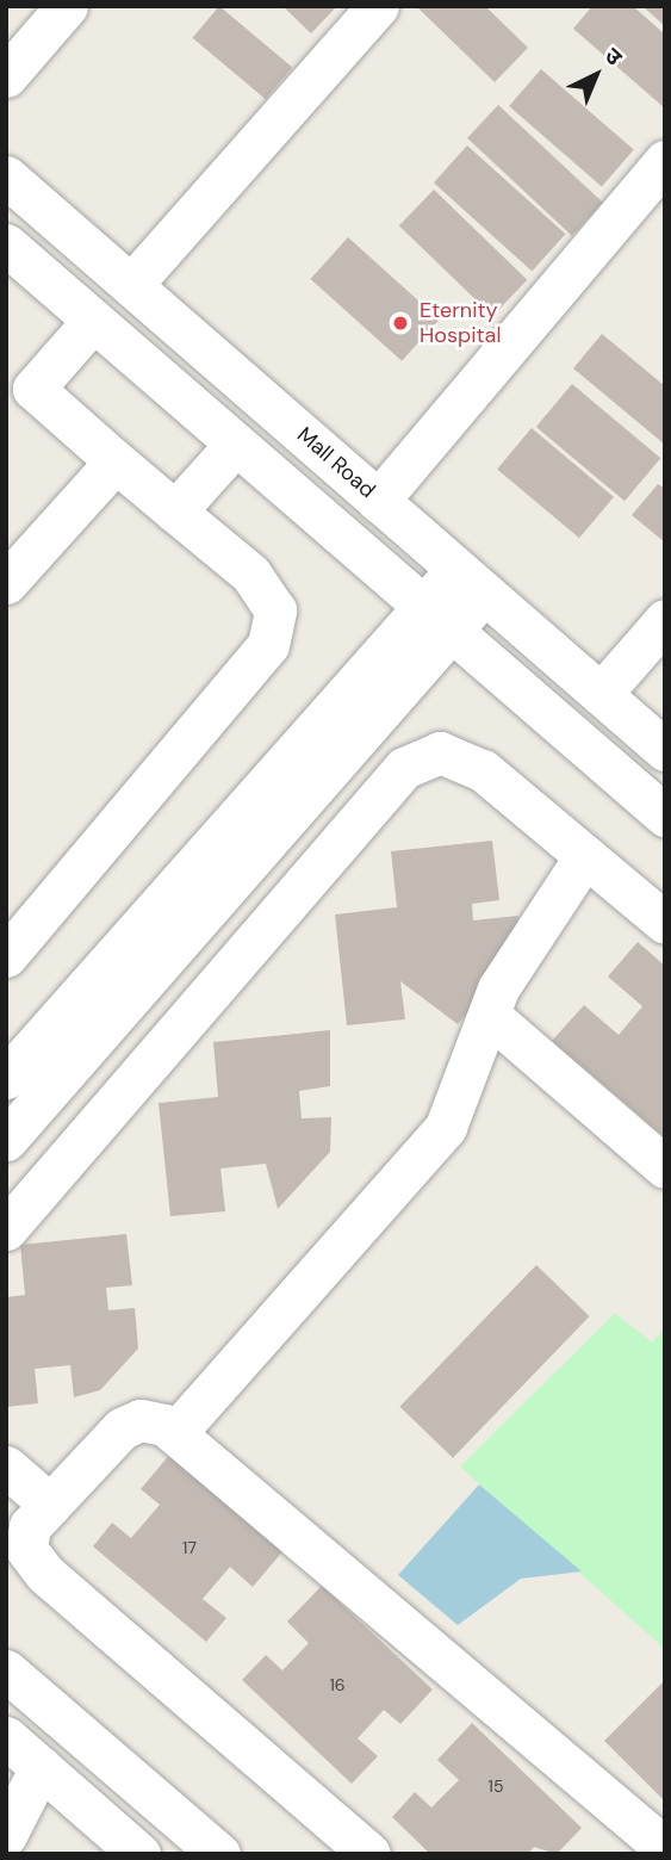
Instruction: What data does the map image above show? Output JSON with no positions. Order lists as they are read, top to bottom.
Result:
{
  "streets": {
    "street": ["Mall Road"]
  },
  "places": ["Eternity Hospital"],
  "house_numbers": ["17", "16", "15"],
  "north": "top right"
}
